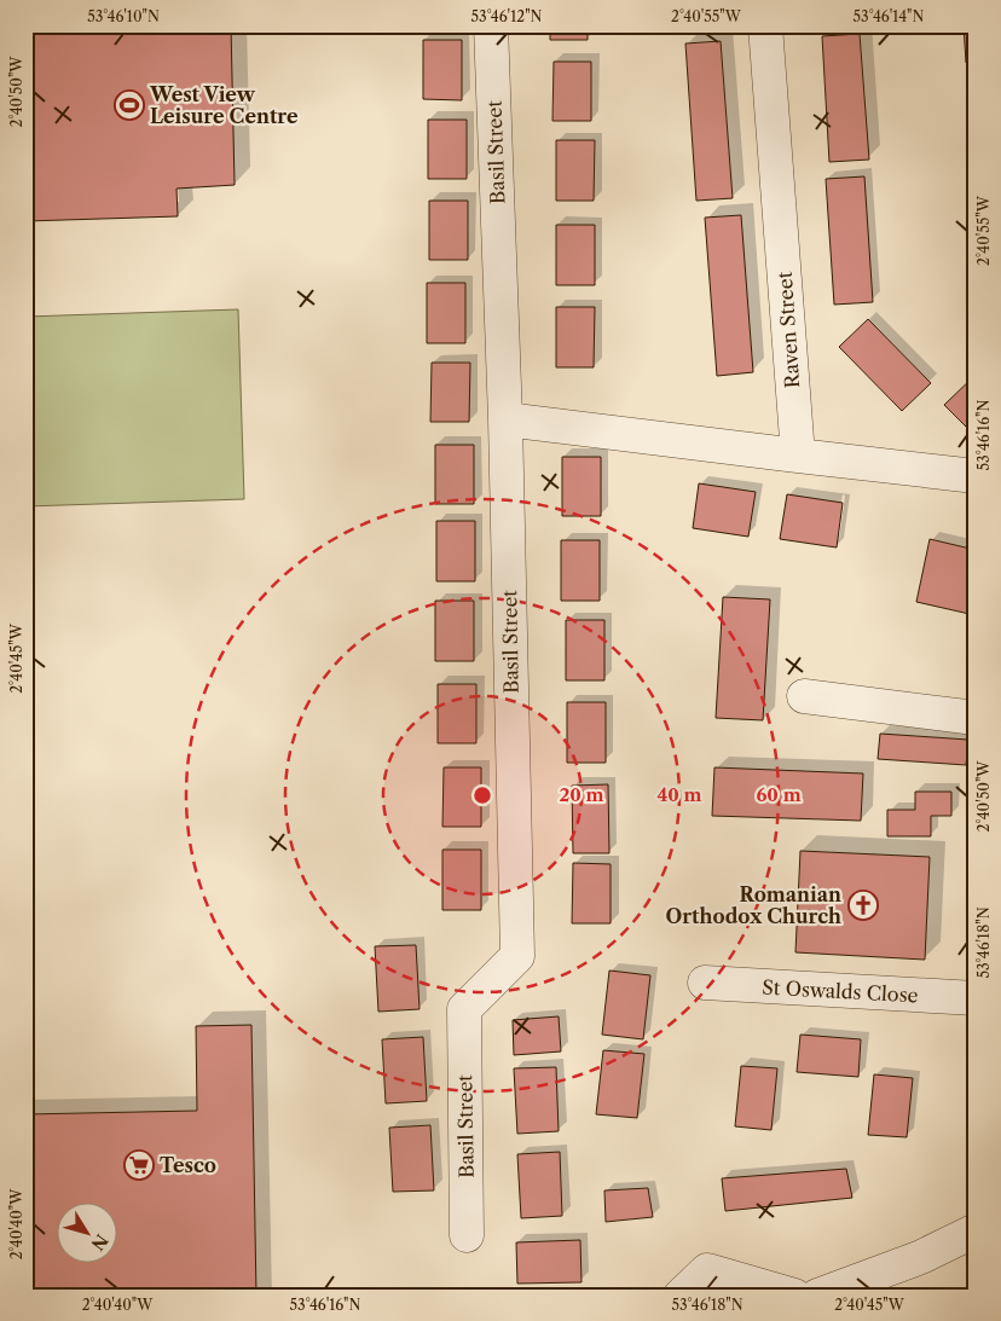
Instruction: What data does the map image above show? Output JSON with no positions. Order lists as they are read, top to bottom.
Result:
{
  "streets": {
    "street": ["Basil Street", "Raven Street", "St Oswalds Close"]
  },
  "places": {
    "sports": ["West View Leisure Centre"],
    "church": ["Romanian Orthodox Church"],
    "supermarket": ["Tesco"]
  },
  "north": "bottom right",
  "coordinates": [
    "53°46'10\"N",
    "53°46'12\"N",
    "2°40'55\"W",
    "53°46'14\"N",
    "2°40'50\"W",
    "53°46'16\"N",
    "2°40'45\"W",
    "53°46'18\"N",
    "2°40'40\"W"
  ],
  "rings": ["20 m", "40 m", "60 m"]
}
